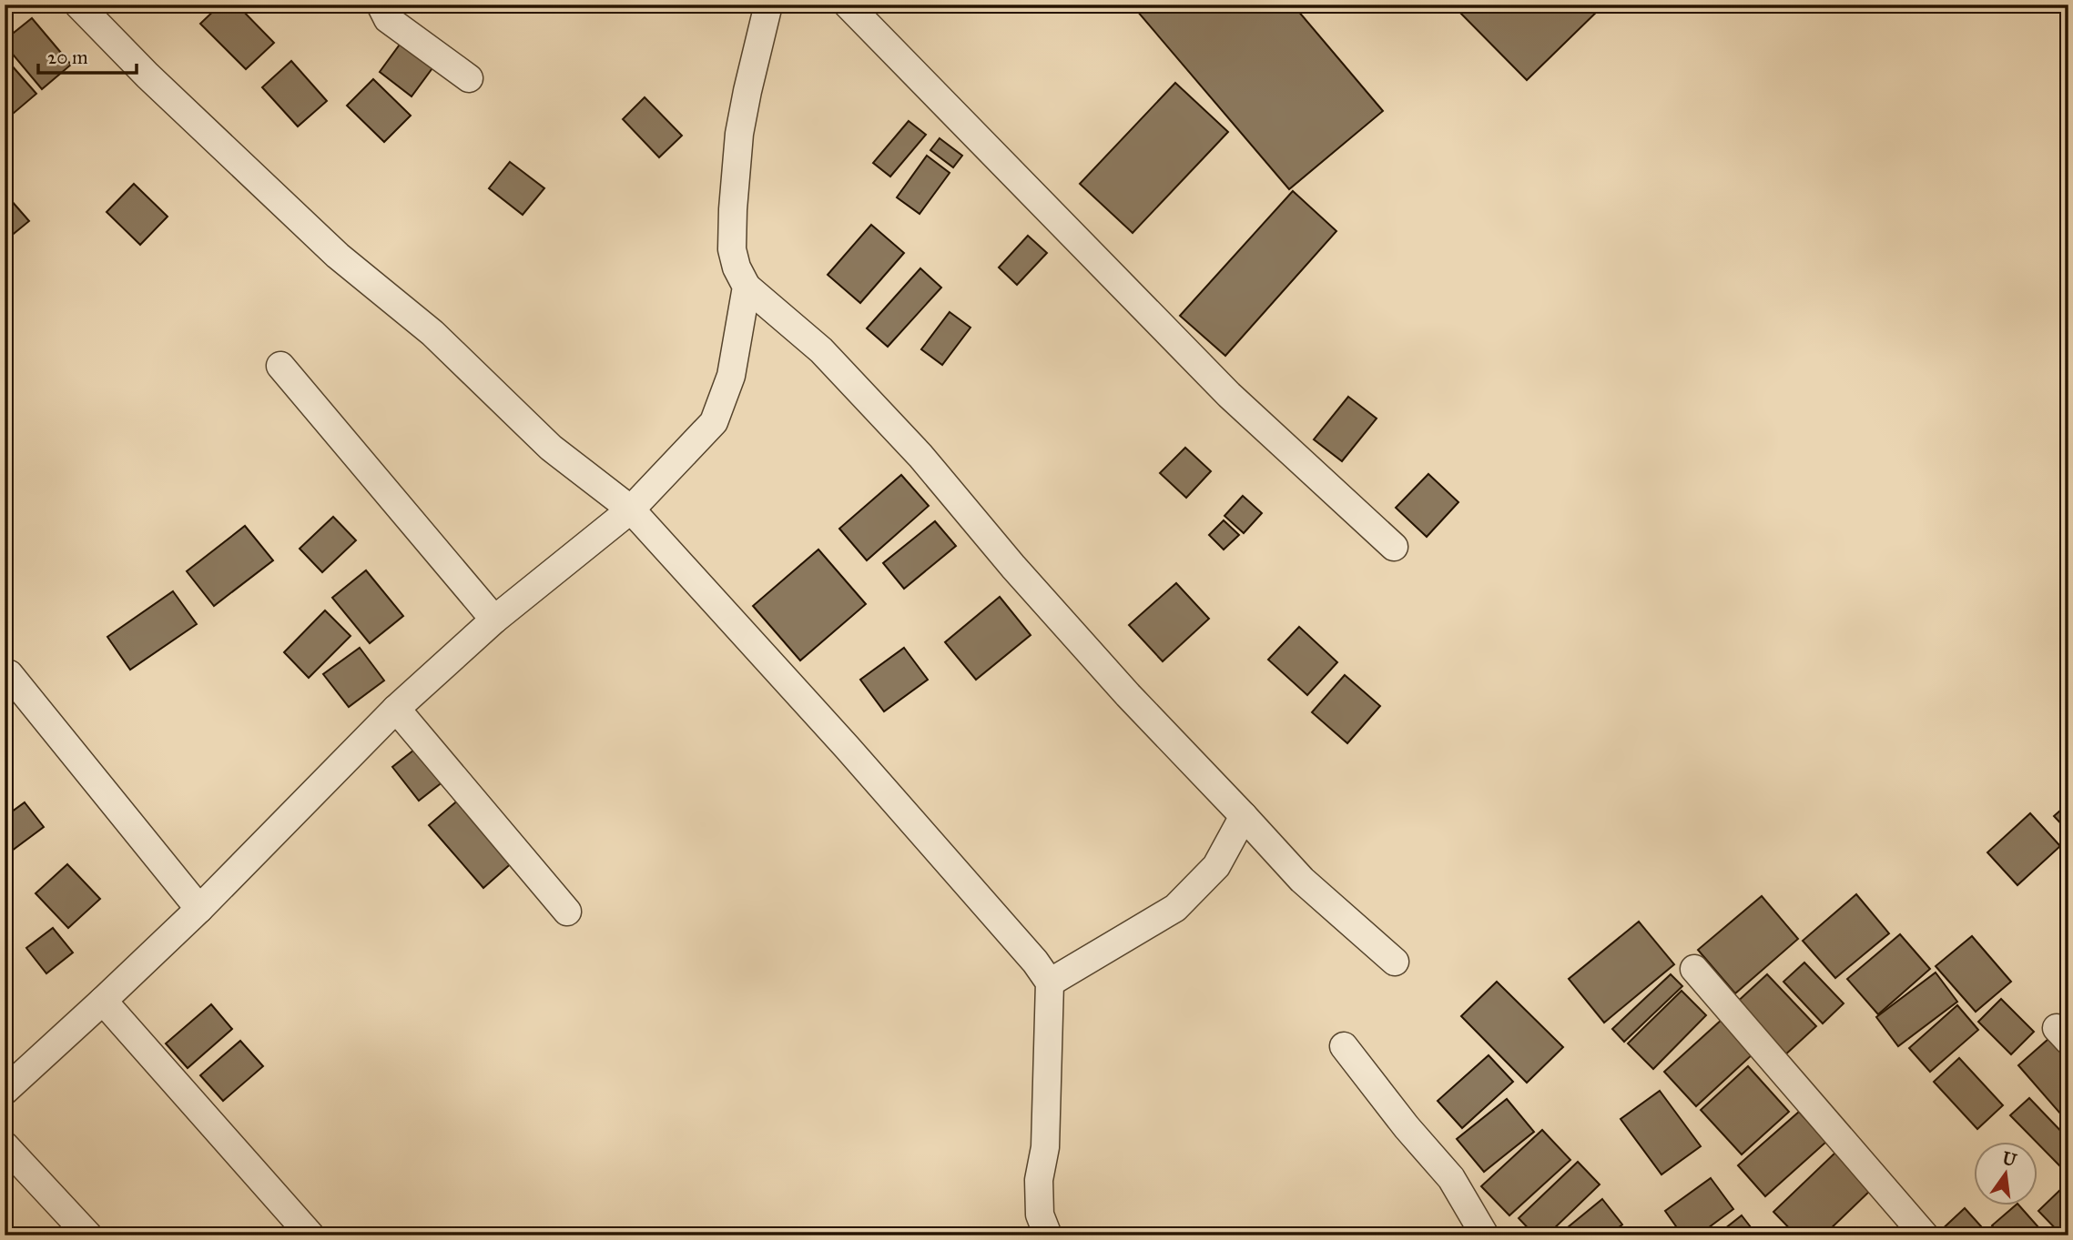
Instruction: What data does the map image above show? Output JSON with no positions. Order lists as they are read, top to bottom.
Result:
{
  "scale_bar": "20 m",
  "north": "top"
}
